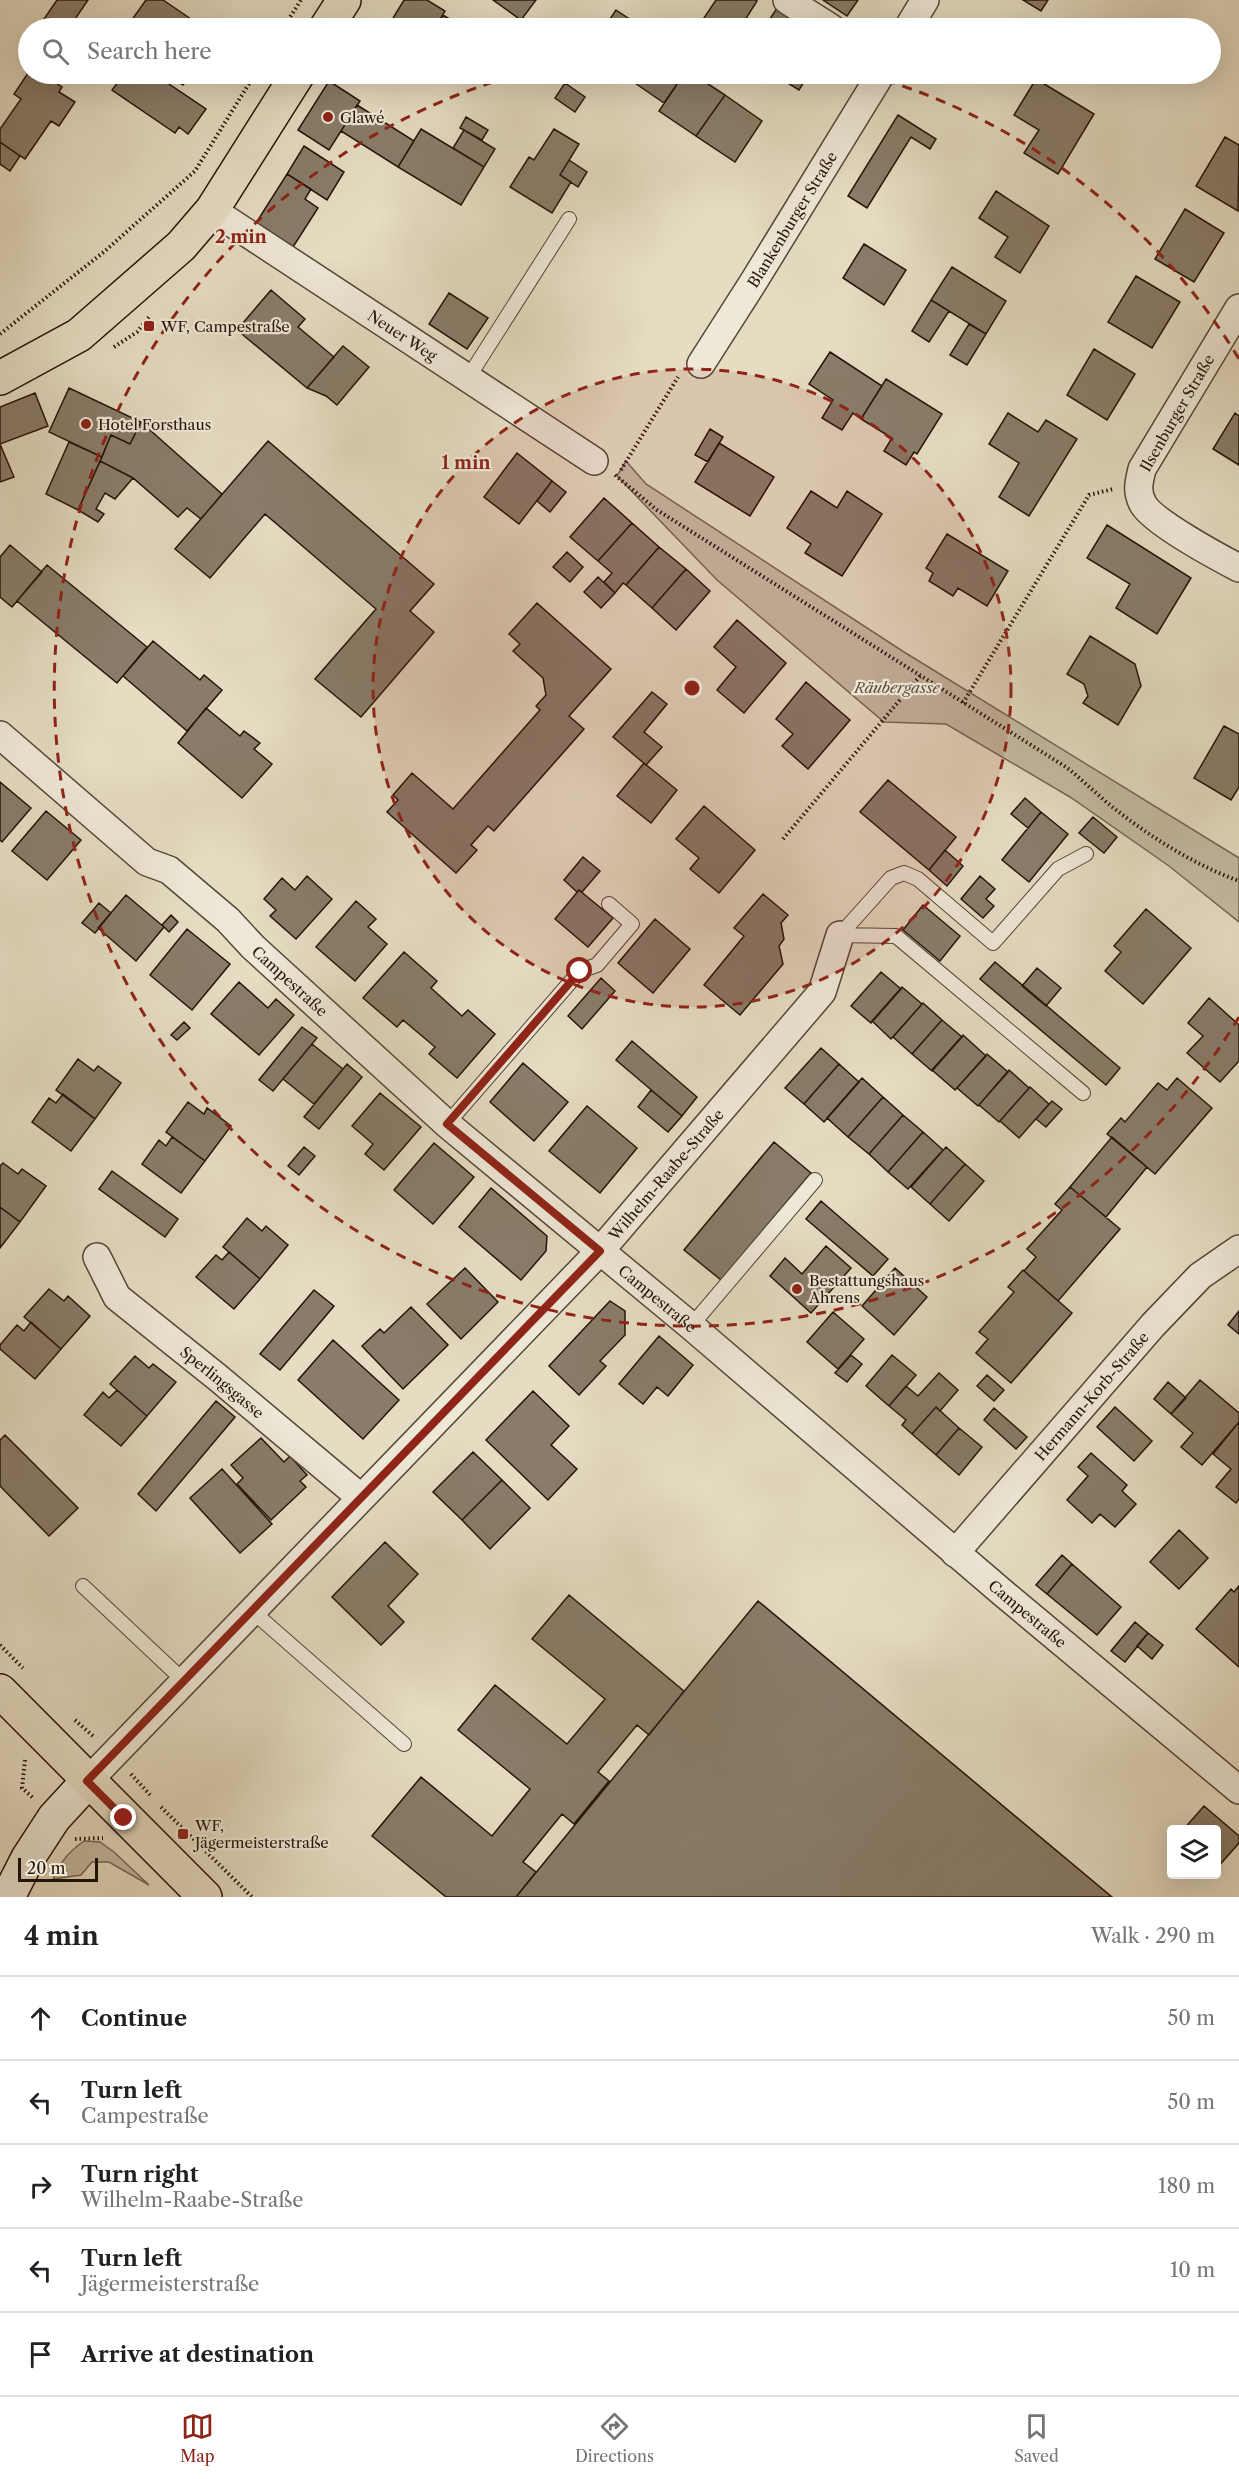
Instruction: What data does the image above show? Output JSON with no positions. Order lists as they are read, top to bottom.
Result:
{
  "streets": {
    "street": [
      "Blankenburger Straße",
      "Neuer Weg",
      "Ilsenburger Straße",
      "Campestraße",
      "Wilhelm-Raabe-Straße",
      "Sperlingsgasse",
      "Hermann-Korb-Straße"
    ]
  },
  "crossings": [
    ["Campestraße", "Wilhelm-Raabe-Straße"],
    ["Campestraße", "Hermann-Korb-Straße"],
    ["Wilhelm-Raabe-Straße", "Sperlingsgasse"]
  ],
  "parks": ["Räubergasse"],
  "places": {
    "other": ["Glawé", "Hotel Forsthaus", "Bestattungshaus Ahrens"],
    "transit": ["WF, Campestraße", "WF, Jägermeisterstraße"]
  },
  "scale_bar": "20 m",
  "page": {
    "search": "Search here",
    "scale": "20 m",
    "heading": ["4 min", "Walk · 290 m"],
    "list": [
      ["Continue", "50 m"],
      ["Turn left", "Campestraße", "50 m"],
      ["Turn right", "Wilhelm-Raabe-Straße", "180 m"],
      ["Turn left", "Jägermeisterstraße", "10 m"],
      "Arrive at destination"
    ],
    "nav": ["Map", "Directions", "Saved"]
  },
  "rings": ["2 min", "1 min"]
}
